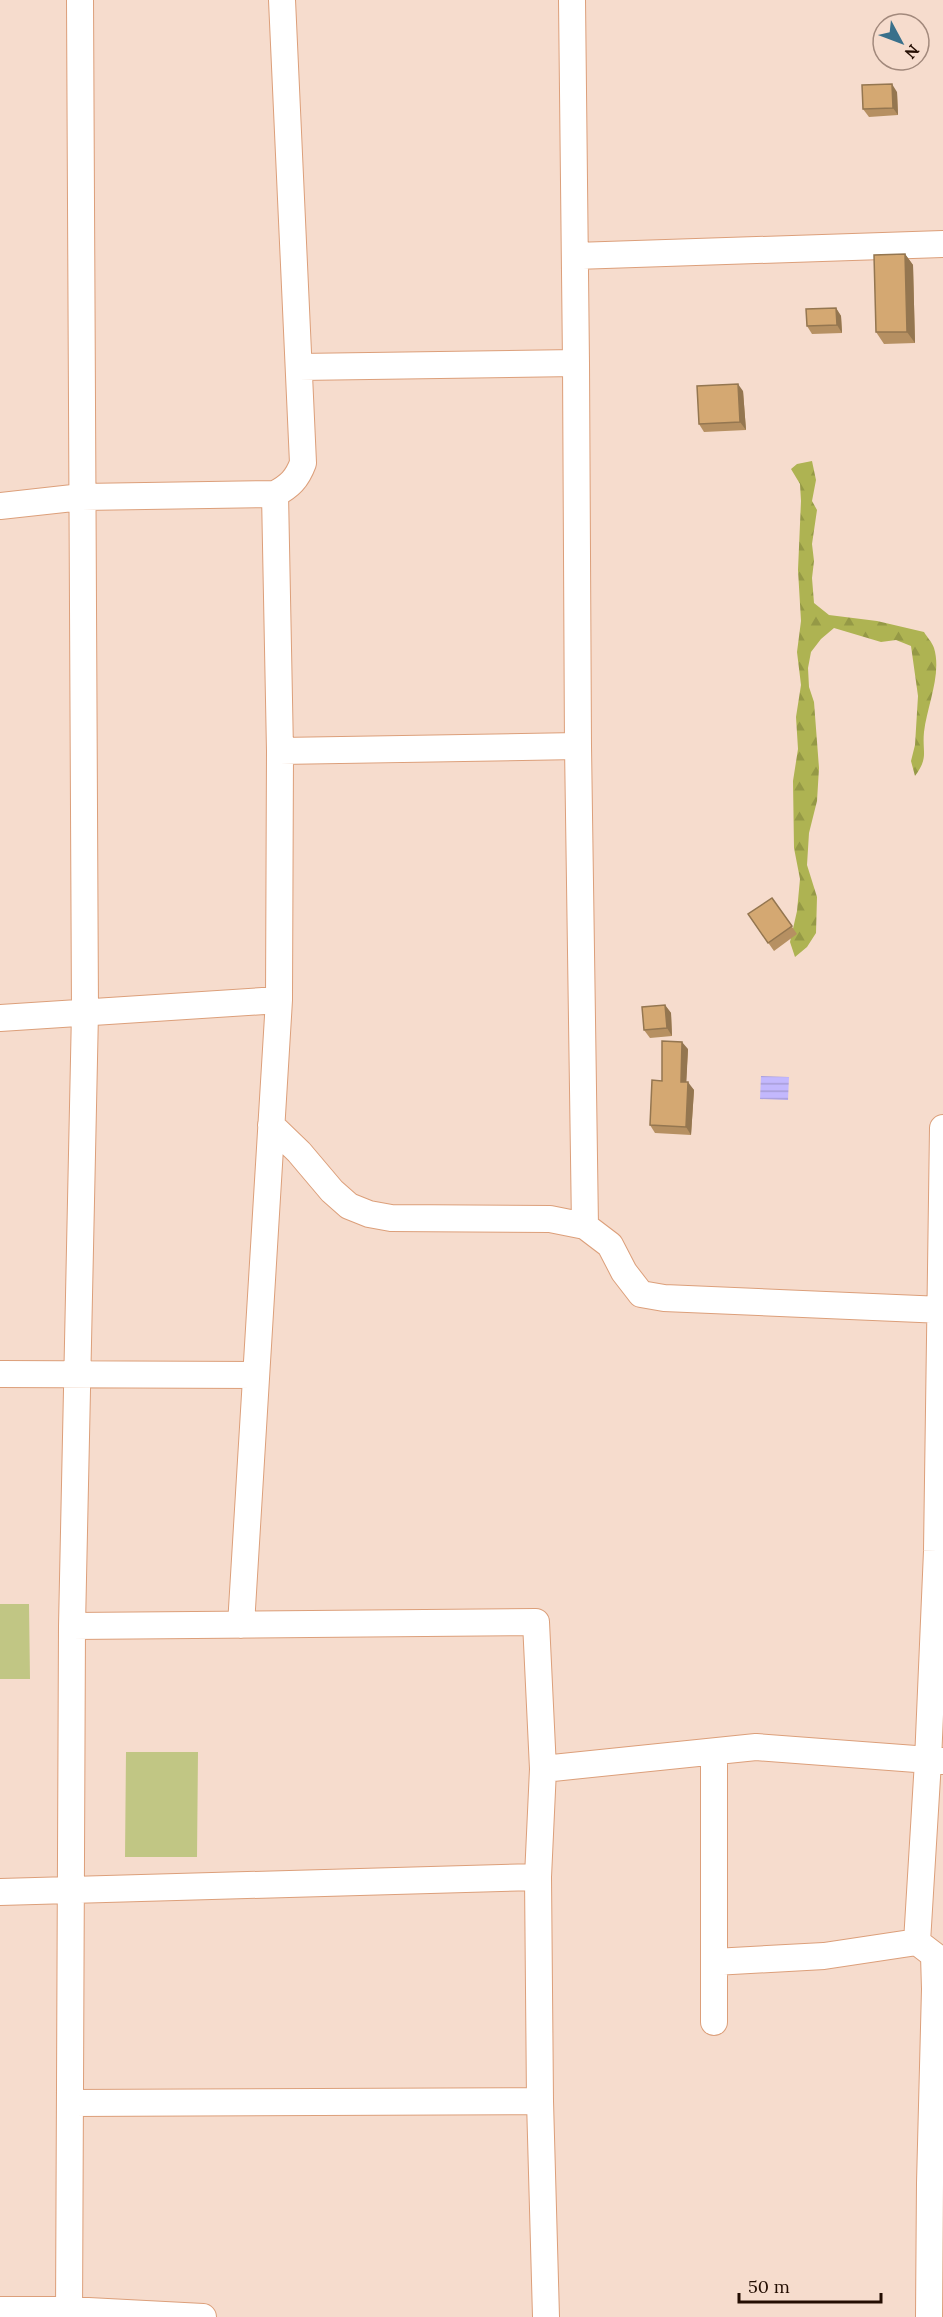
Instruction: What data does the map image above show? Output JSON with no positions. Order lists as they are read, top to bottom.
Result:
{
  "scale_bar": "50 m",
  "north": "bottom right"
}
